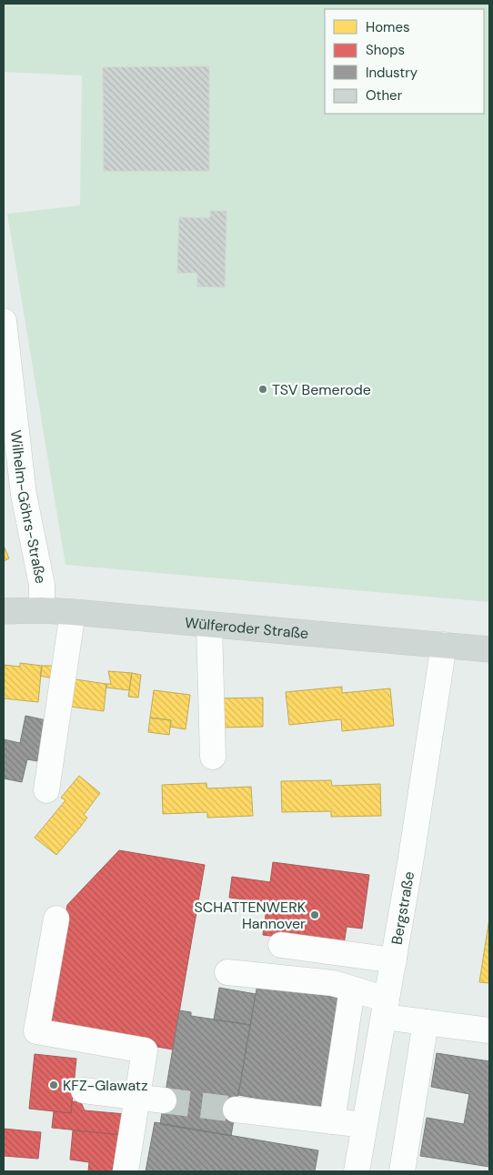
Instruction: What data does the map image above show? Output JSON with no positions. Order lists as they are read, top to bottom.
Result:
{
  "streets": {
    "main road": ["Wülferoder Straße"],
    "street": ["Wilhelm-Göhrs-Straße", "Bergstraße"]
  },
  "crossings": [
    ["Wilhelm-Göhrs-Straße", "Wülferoder Straße"],
    ["Wülferoder Straße", "Bergstraße"]
  ],
  "places": ["TSV Bemerode", "SCHATTENWERK Hannover", "KFZ-Glawatz"],
  "legend": [
    "Homes",
    "Shops",
    "Industry",
    "Other"
  ]
}
